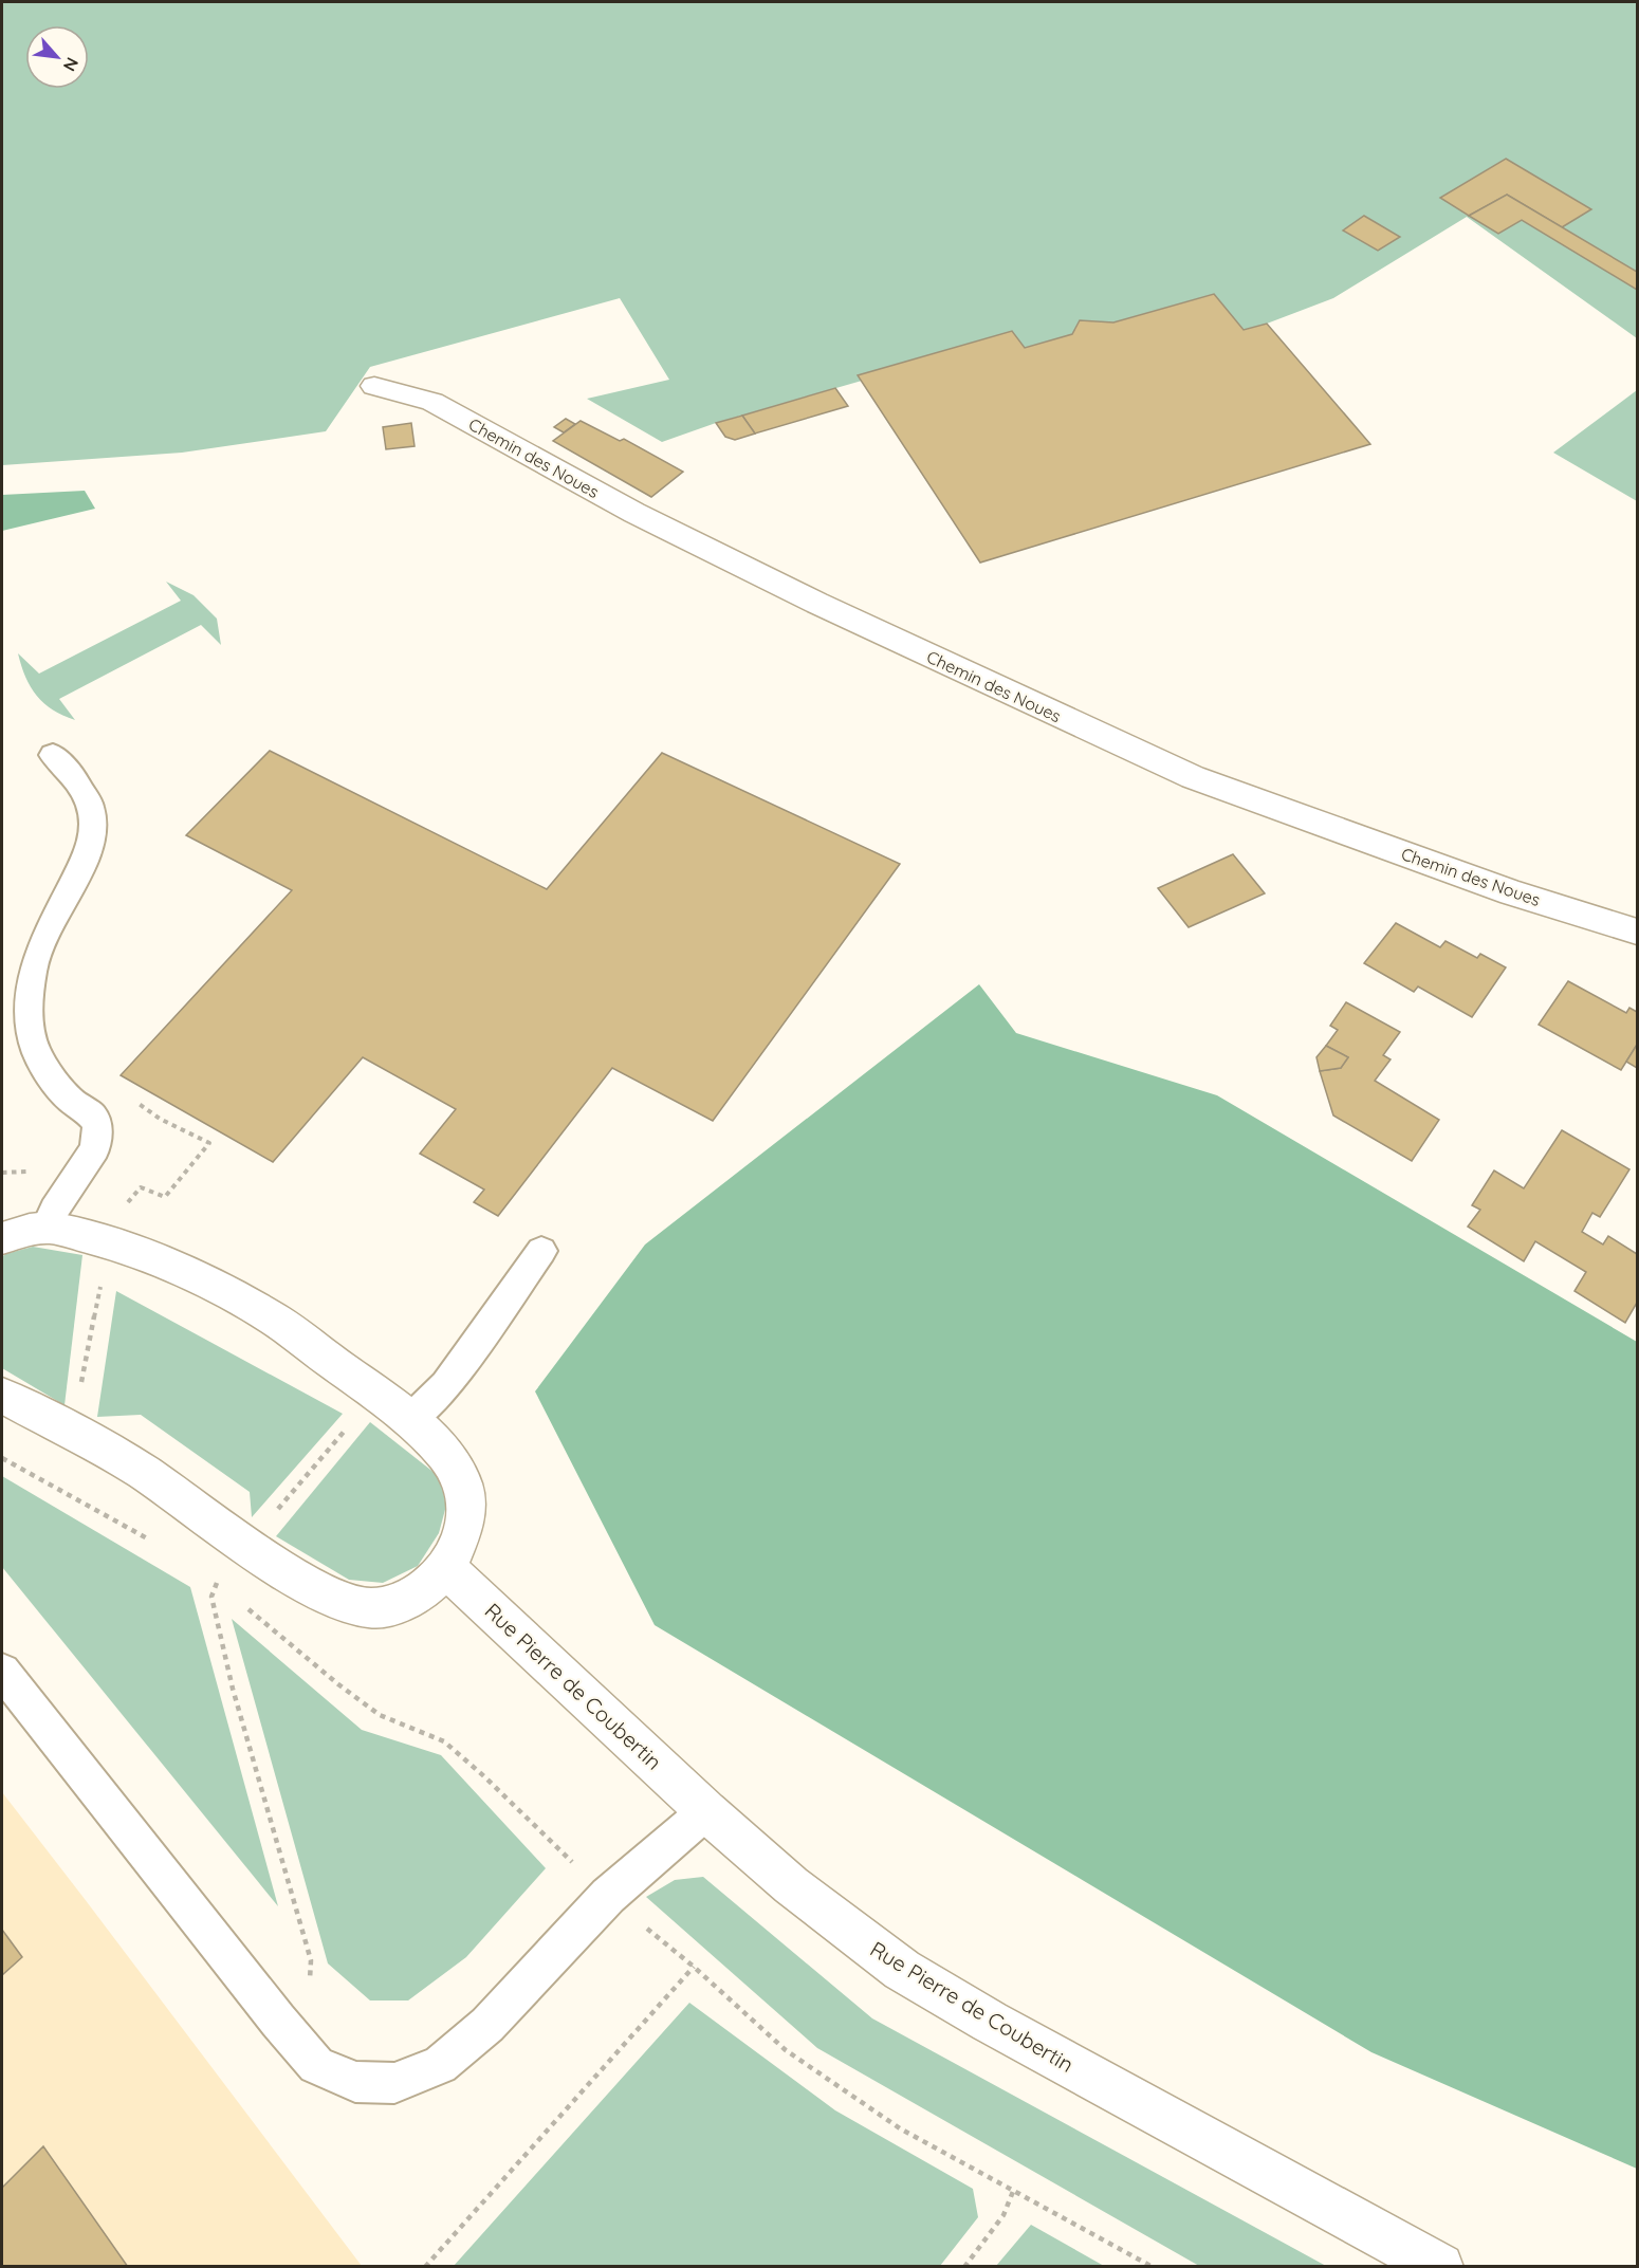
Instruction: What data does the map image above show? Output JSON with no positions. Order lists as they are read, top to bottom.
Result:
{
  "streets": {
    "street": ["Chemin des Noues", "Rue Pierre de Coubertin"]
  },
  "north": "bottom right"
}
